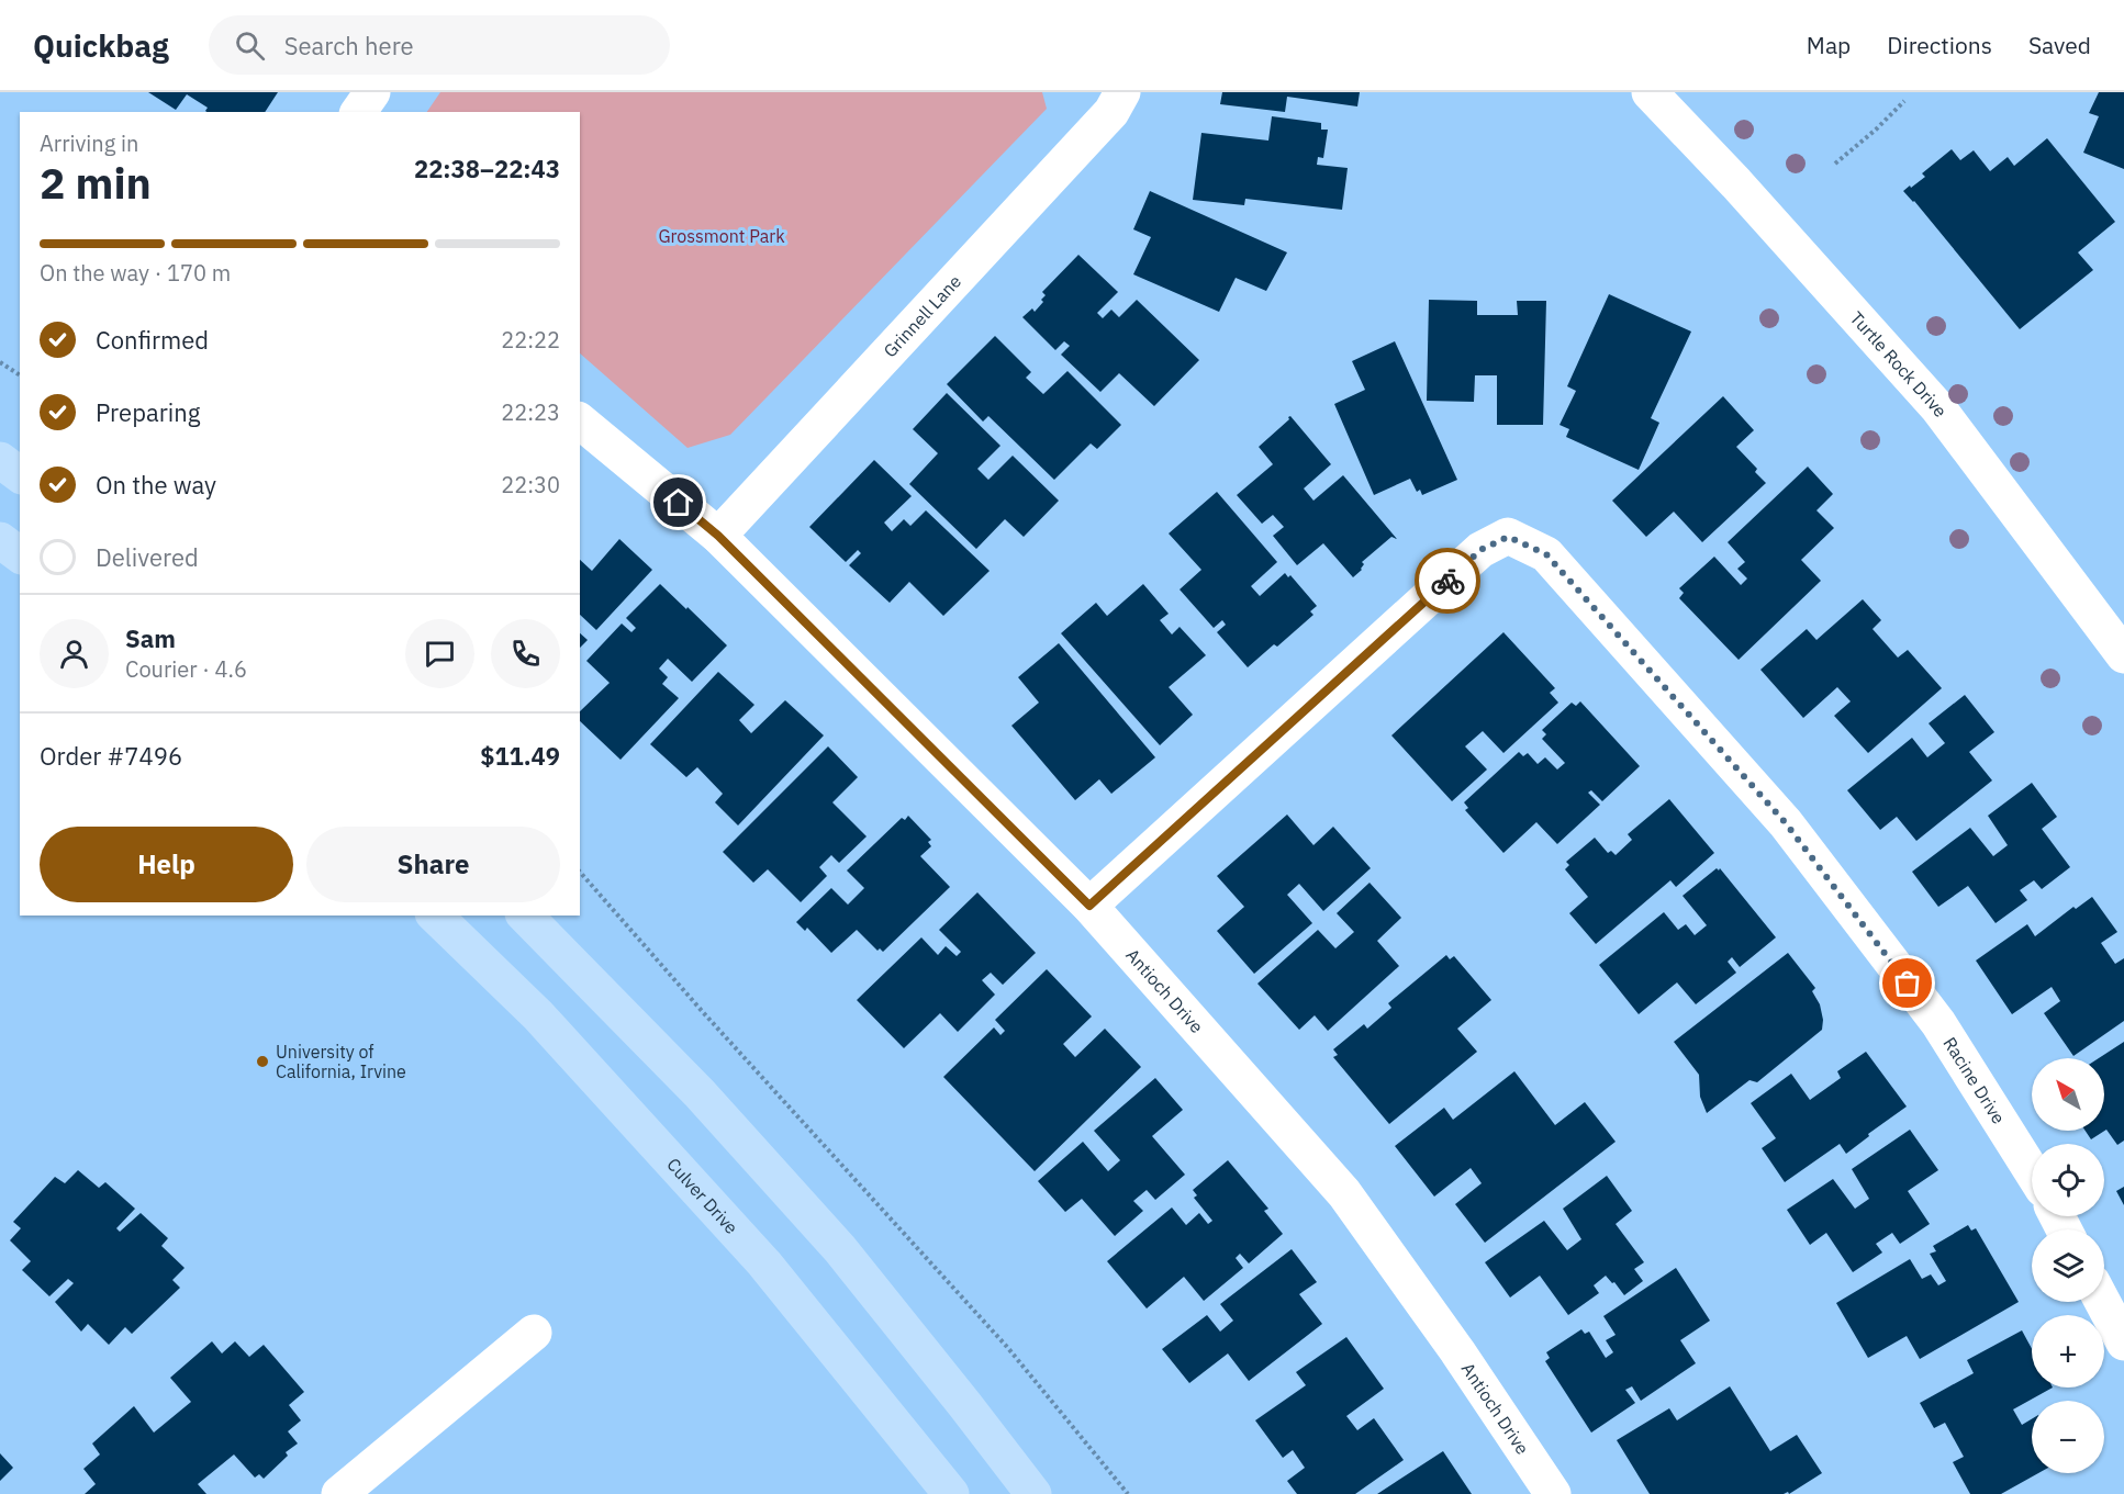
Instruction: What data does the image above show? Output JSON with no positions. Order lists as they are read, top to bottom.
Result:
{
  "streets": {
    "main road": ["Culver Drive"],
    "street": [
      "Grinnell Lane",
      "Turtle Rock Drive",
      "Antioch Drive",
      "Racine Drive"
    ]
  },
  "crossings": [
    ["Grinnell Lane", "Antioch Drive"],
    ["Antioch Drive", "Racine Drive"]
  ],
  "parks": ["Grossmont Park"],
  "places": ["University of California, Irvine"],
  "north": "top left",
  "page": {
    "header": "Quickbag",
    "search": "Search here",
    "nav": ["Map", "Directions", "Saved"],
    "heading": ["2 min", "Arriving in", "22:38–22:43"],
    "panel": [
      "Sam",
      "Courier · 4.6",
      "Order #7496",
      "$11.49"
    ],
    "bar": "On the way · 170 m",
    "list": [
      ["Confirmed", "22:22"],
      ["Preparing", "22:23"],
      ["On the way", "22:30"],
      "Delivered"
    ],
    "buttons": ["Help", "Share"],
    "map_buttons": ["+", "−"]
  }
}
